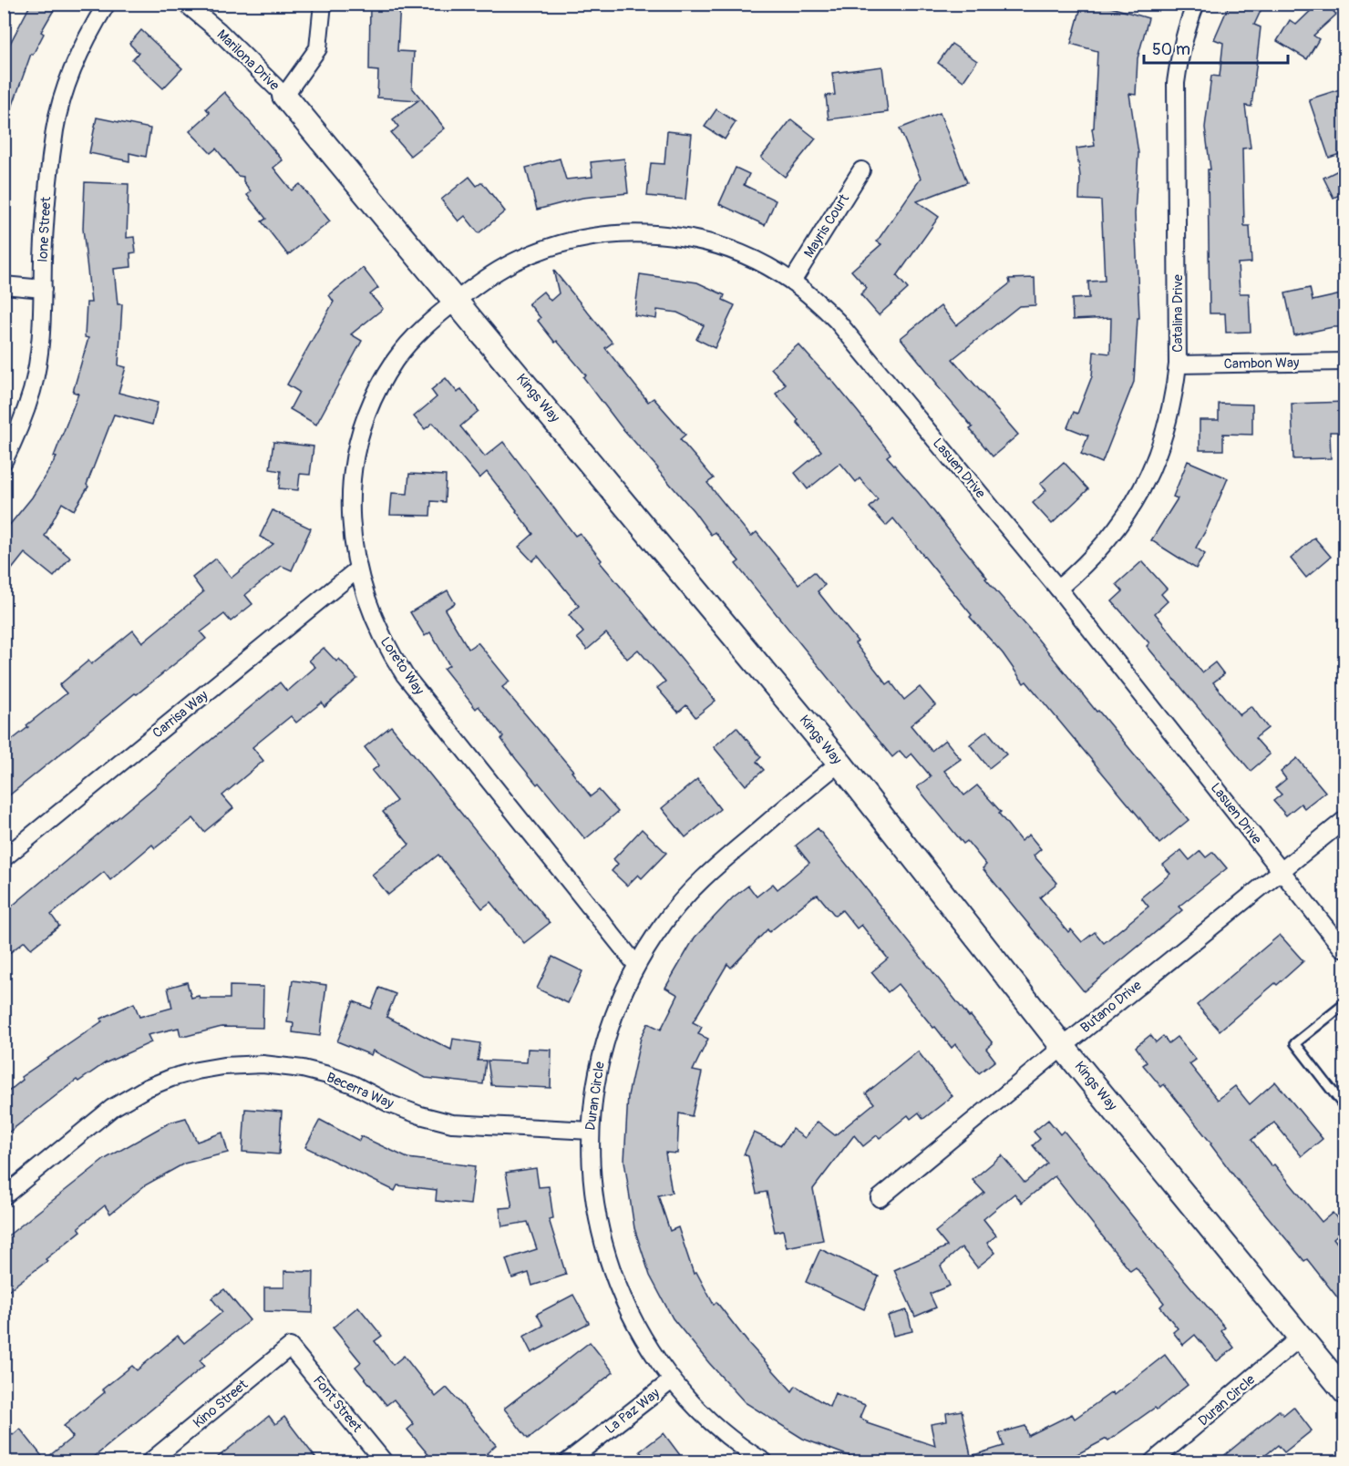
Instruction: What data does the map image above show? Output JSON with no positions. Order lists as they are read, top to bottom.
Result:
{
  "streets": {
    "street": [
      "Marilona Drive",
      "Mayris Court",
      "Ione Street",
      "Catalina Drive",
      "Cambon Way",
      "Kings Way",
      "Lasuen Drive",
      "Loreto Way",
      "Carrisa Way",
      "Butano Drive",
      "Becerra Way",
      "Duran Circle",
      "Kino Street",
      "Font Street",
      "La Paz Way"
    ]
  },
  "crossings": [
    ["Marilona Drive", "Kings Way"],
    ["Mayris Court", "Lasuen Drive"],
    ["Catalina Drive", "Cambon Way"],
    ["Catalina Drive", "Lasuen Drive"],
    ["Kings Way", "Lasuen Drive"],
    ["Kings Way", "Loreto Way"],
    ["Kings Way", "Butano Drive"],
    ["Kings Way", "Duran Circle"],
    ["Lasuen Drive", "Loreto Way"],
    ["Lasuen Drive", "Butano Drive"],
    ["Loreto Way", "Carrisa Way"],
    ["Loreto Way", "Duran Circle"],
    ["Becerra Way", "Duran Circle"],
    ["Duran Circle", "La Paz Way"],
    ["Kino Street", "Font Street"]
  ],
  "scale_bar": "50 m"
}
